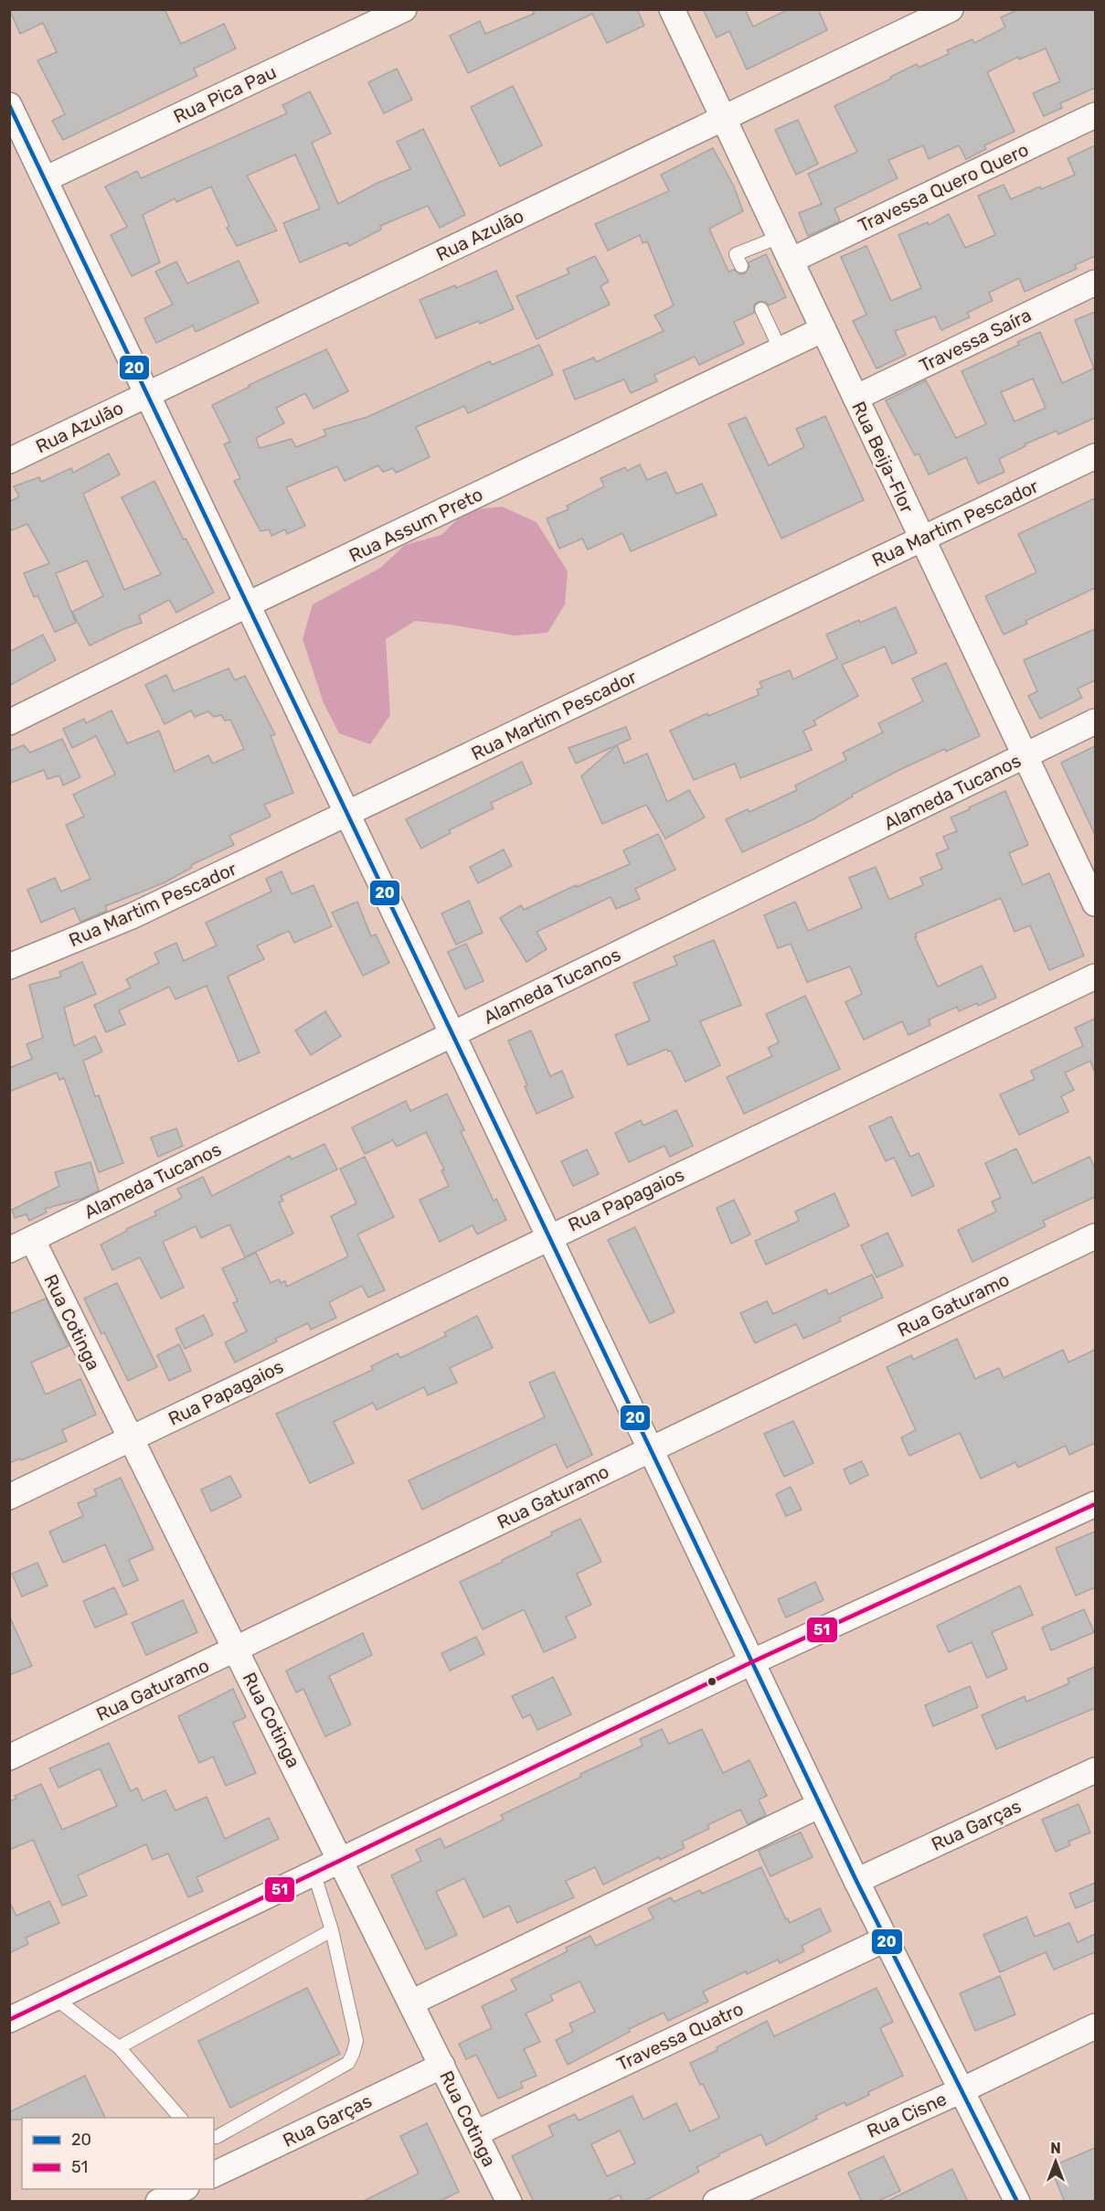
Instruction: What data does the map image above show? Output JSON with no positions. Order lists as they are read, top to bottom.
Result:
{
  "streets": {
    "street": [
      "Rua Pica Pau",
      "Travessa Quero Quero",
      "Rua Azulão",
      "Travessa Saíra",
      "Rua Beija-Flor",
      "Rua Martim Pescador",
      "Rua Assum Preto",
      "Alameda Tucanos",
      "Rua Papagaios",
      "Rua Gaturamo",
      "Rua Cotinga",
      "Rua Garças",
      "Travessa Quatro",
      "Rua Cisne"
    ]
  },
  "crossings": [
    ["Travessa Quero Quero", "Rua Beija-Flor"],
    ["Rua Azulão", "Rua Beija-Flor"],
    ["Travessa Saíra", "Rua Beija-Flor"],
    ["Rua Beija-Flor", "Rua Martim Pescador"],
    ["Rua Beija-Flor", "Rua Assum Preto"],
    ["Rua Beija-Flor", "Alameda Tucanos"],
    ["Alameda Tucanos", "Rua Cotinga"],
    ["Rua Papagaios", "Rua Cotinga"],
    ["Rua Gaturamo", "Rua Cotinga"],
    ["Rua Cotinga", "Rua Garças"],
    ["Rua Cotinga", "Travessa Quatro"]
  ],
  "lines": ["transit line 20", "transit line 51"],
  "legend": ["20", "51"],
  "north": "top"
}
